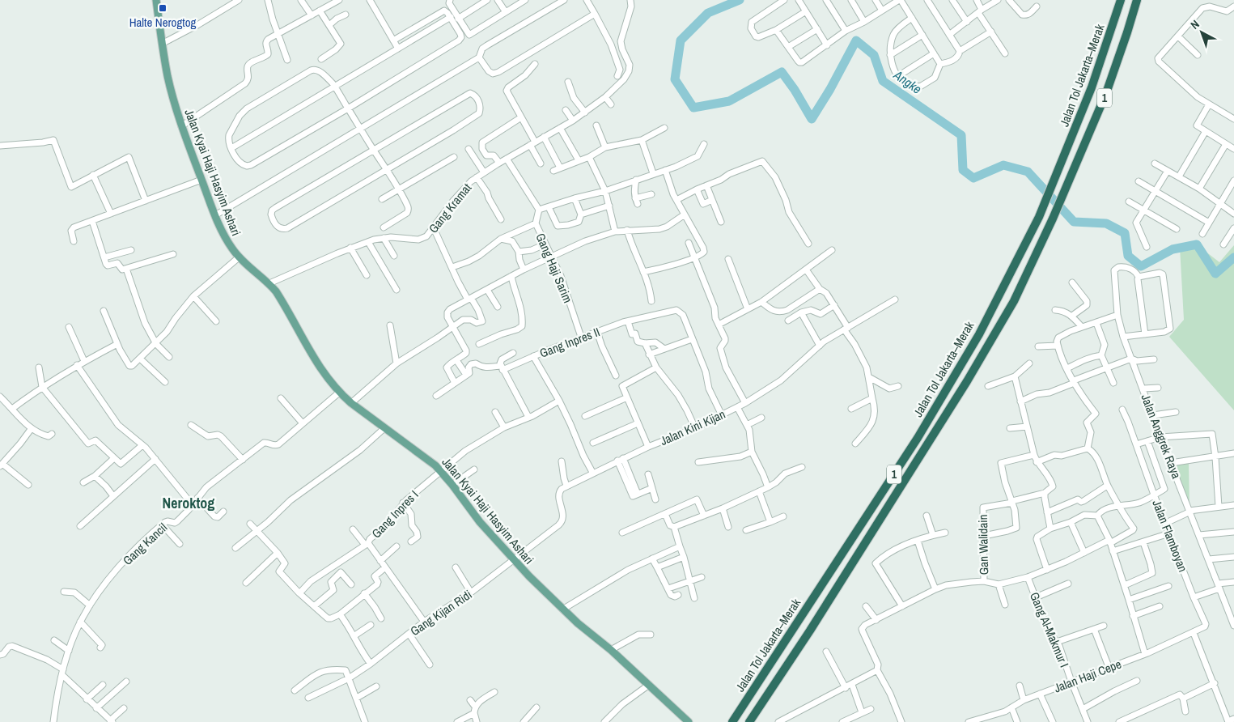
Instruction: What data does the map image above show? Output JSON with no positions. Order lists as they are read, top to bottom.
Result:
{
  "streets": {
    "highway": ["Jalan Tol Jakarta–Merak", "1"],
    "main road": ["Jalan Kyai Haji Hasyim Ashari"],
    "street": [
      "Gang Kramat",
      "Gang Haji Sarim",
      "Gang Inpres II",
      "Jalan Kini Kijan",
      "Jalan Anggrek Raya",
      "Gang Inpres I",
      "Jalan Flamboyan",
      "Gang Kancil",
      "Gan Walidain",
      "Gang Kijan Ridi",
      "Gang Al-Makmur I",
      "Jalan Haji Cepe"
    ]
  },
  "crossings": [
    ["Jalan Kyai Haji Hasyim Ashari", "Gang Kramat"],
    ["Jalan Kyai Haji Hasyim Ashari", "Gang Inpres I"],
    ["Jalan Kyai Haji Hasyim Ashari", "Gang Kancil"],
    ["Jalan Kyai Haji Hasyim Ashari", "Gang Kijan Ridi"],
    ["Gang Haji Sarim", "Gang Inpres II"],
    ["Gang Inpres II", "Jalan Kini Kijan"],
    ["Gang Inpres I", "Gang Kijan Ridi"],
    ["Jalan Flamboyan", "Jalan Haji Cepe"],
    ["Gang Al-Makmur I", "Jalan Haji Cepe"]
  ],
  "districts": ["Neroktog"],
  "water": ["Angke"],
  "places": {
    "transit": ["Halte Nerogtog"]
  },
  "north": "top left"
}
